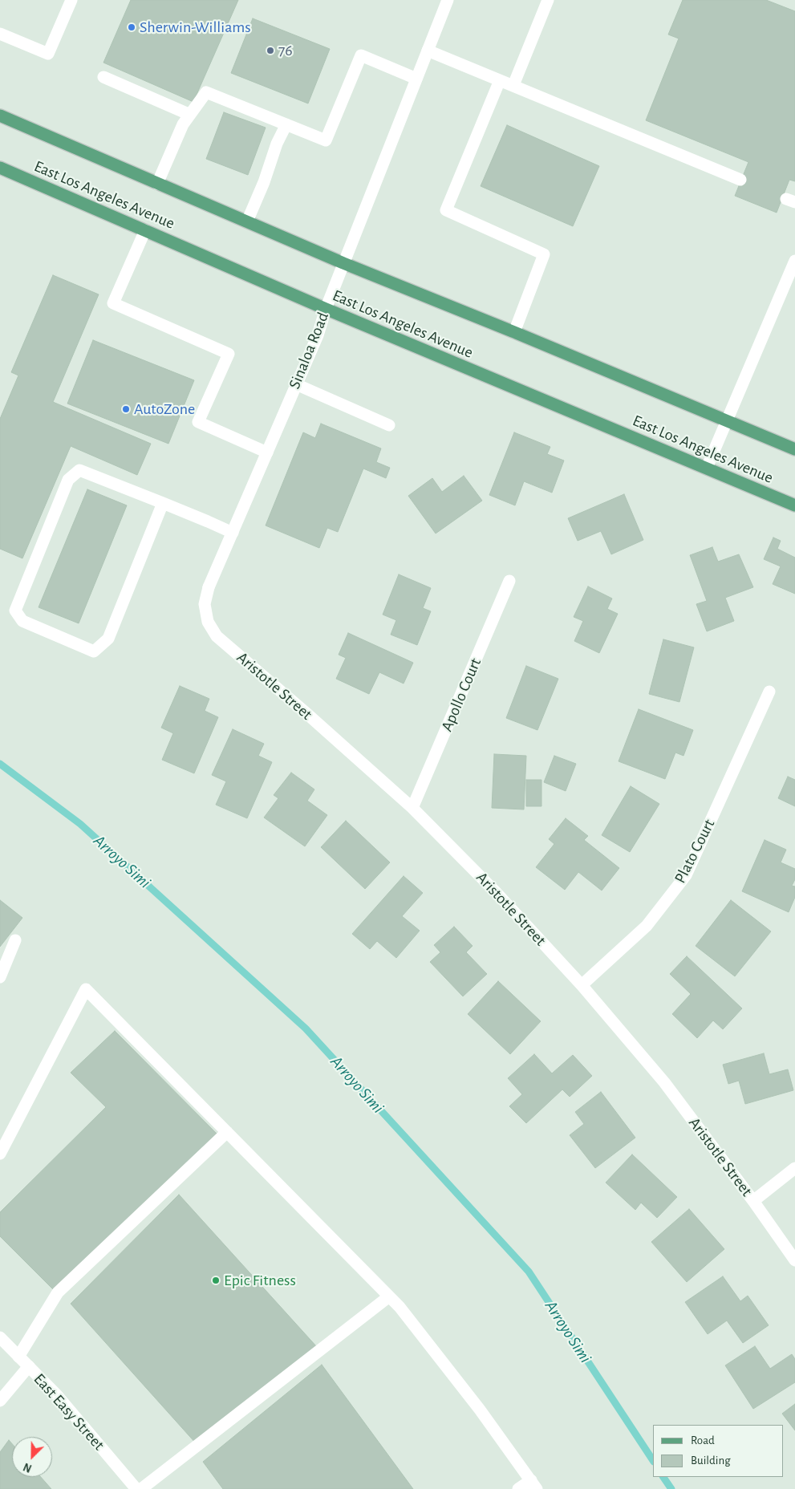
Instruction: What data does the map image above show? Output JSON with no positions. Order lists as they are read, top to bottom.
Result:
{
  "streets": {
    "main road": ["East Los Angeles Avenue"],
    "street": [
      "Sinaloa Road",
      "Aristotle Street",
      "Apollo Court",
      "Plato Court",
      "East Easy Street"
    ]
  },
  "crossings": [
    ["East Los Angeles Avenue", "Sinaloa Road"],
    ["Sinaloa Road", "Aristotle Street"],
    ["Aristotle Street", "Apollo Court"],
    ["Aristotle Street", "Plato Court"]
  ],
  "water": ["Arroyo Simi"],
  "places": [
    "Sherwin-Williams",
    "76",
    "AutoZone",
    "Epic Fitness"
  ],
  "legend": ["Road", "Building"],
  "north": "bottom left"
}
